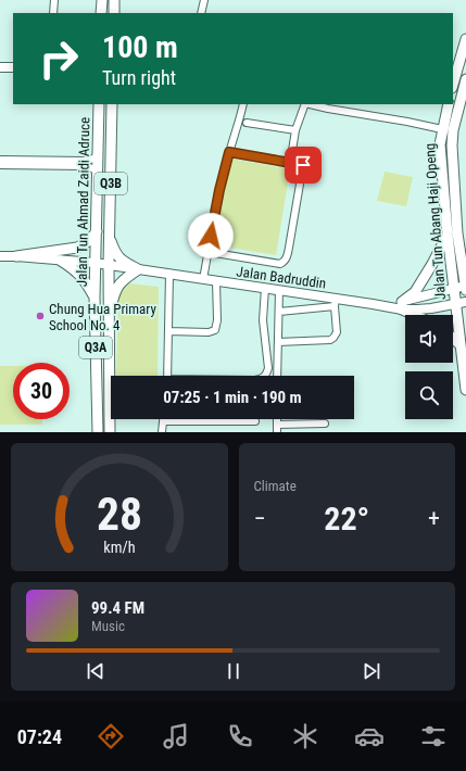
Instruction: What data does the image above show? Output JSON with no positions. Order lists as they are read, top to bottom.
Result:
{
  "streets": {
    "main road": [
      "Q3B",
      "Jalan Tun Ahmad Zaidi Adruce",
      "Jalan Tun Abang Haji Openg",
      "Jalan Badruddin",
      "Q3A"
    ]
  },
  "crossings": [
    ["Jalan Tun Ahmad Zaidi Adruce", "Jalan Badruddin"],
    ["Jalan Tun Abang Haji Openg", "Jalan Badruddin"]
  ],
  "places": ["Chung Hua Primary School No. 4"],
  "page": {
    "turn": ["100 m", "Turn right"],
    "limit": "30",
    "trip": "07:25 · 1 min · 190 m",
    "tile": "Climate",
    "heat": ["−", "22°", "+"],
    "song": ["99.4 FM", "Music"],
    "tabs": "07:24",
    "gauge": ["28", "km/h"]
  }
}
